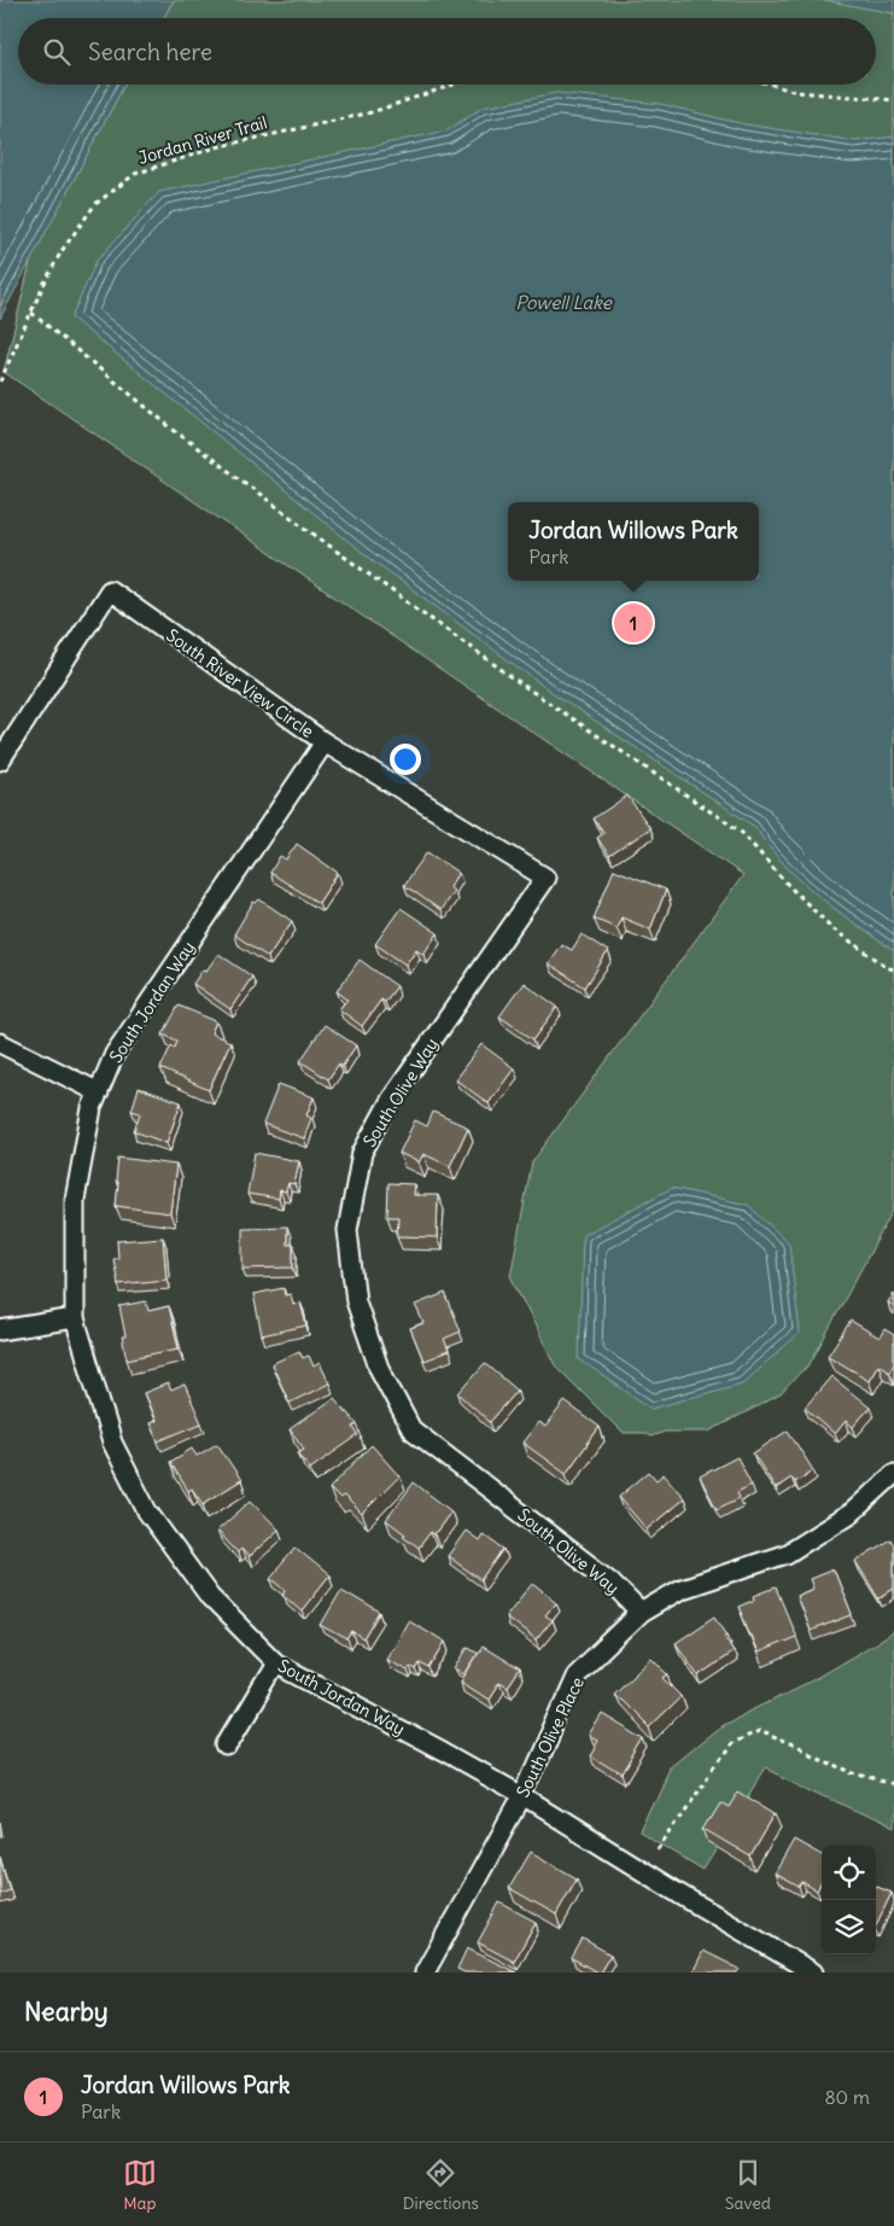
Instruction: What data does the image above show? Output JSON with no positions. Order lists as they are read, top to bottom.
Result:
{
  "streets": {
    "street": [
      "South River View Circle",
      "South Jordan Way",
      "South Olive Way",
      "South Olive Place"
    ],
    "path": ["Jordan River Trail"]
  },
  "crossings": [
    ["South River View Circle", "South Jordan Way"],
    ["South River View Circle", "South Olive Way"],
    ["South Jordan Way", "South Olive Place"],
    ["South Olive Way", "South Olive Place"]
  ],
  "water": ["Powell Lake"],
  "page": {
    "search": "Search here",
    "popup": ["Jordan Willows Park", "Park"],
    "pins": "1",
    "heading": "Nearby",
    "list": [
      {
        "mark": "1",
        "name": "Jordan Willows Park",
        "note": "Park",
        "value": "80 m"
      }
    ],
    "nav": ["Map", "Directions", "Saved"]
  }
}
